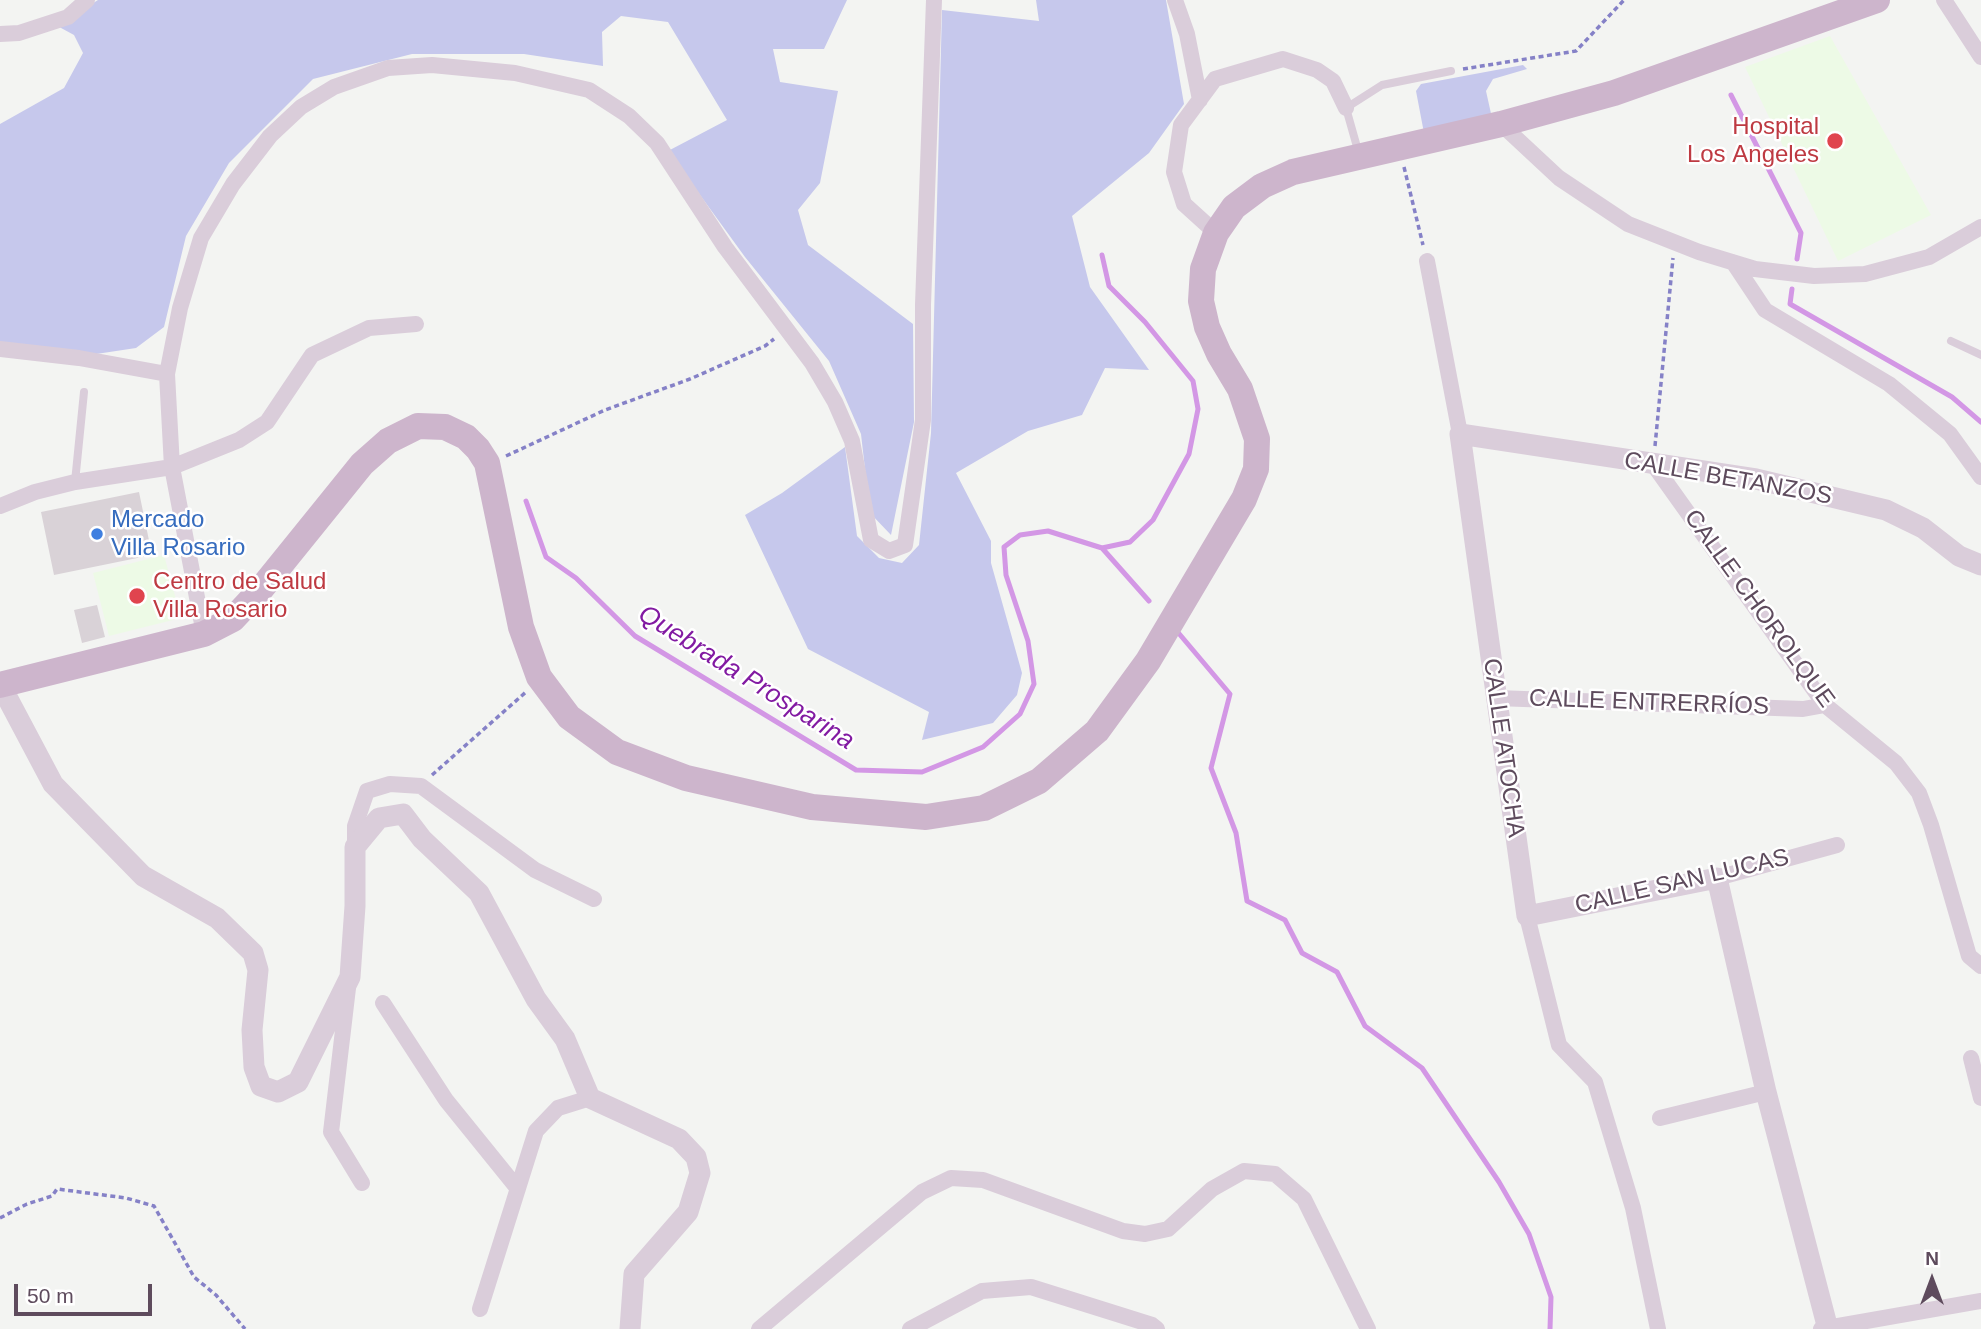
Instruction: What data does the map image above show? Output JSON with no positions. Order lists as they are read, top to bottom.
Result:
{
  "streets": {
    "street": [
      "CALLE BETANZOS",
      "CALLE CHOROLQUE",
      "CALLE ENTRERRÍOS",
      "CALLE ATOCHA",
      "CALLE SAN LUCAS"
    ]
  },
  "crossings": [
    ["CALLE BETANZOS", "CALLE CHOROLQUE"],
    ["CALLE BETANZOS", "CALLE ATOCHA"],
    ["CALLE CHOROLQUE", "CALLE ENTRERRÍOS"],
    ["CALLE ENTRERRÍOS", "CALLE ATOCHA"],
    ["CALLE ATOCHA", "CALLE SAN LUCAS"]
  ],
  "water": ["Quebrada Prosparina"],
  "places": ["Hospital Los Angeles", "Mercado Villa Rosario", "Centro de Salud Villa Rosario"],
  "scale_bar": "50 m",
  "north": "top"
}
